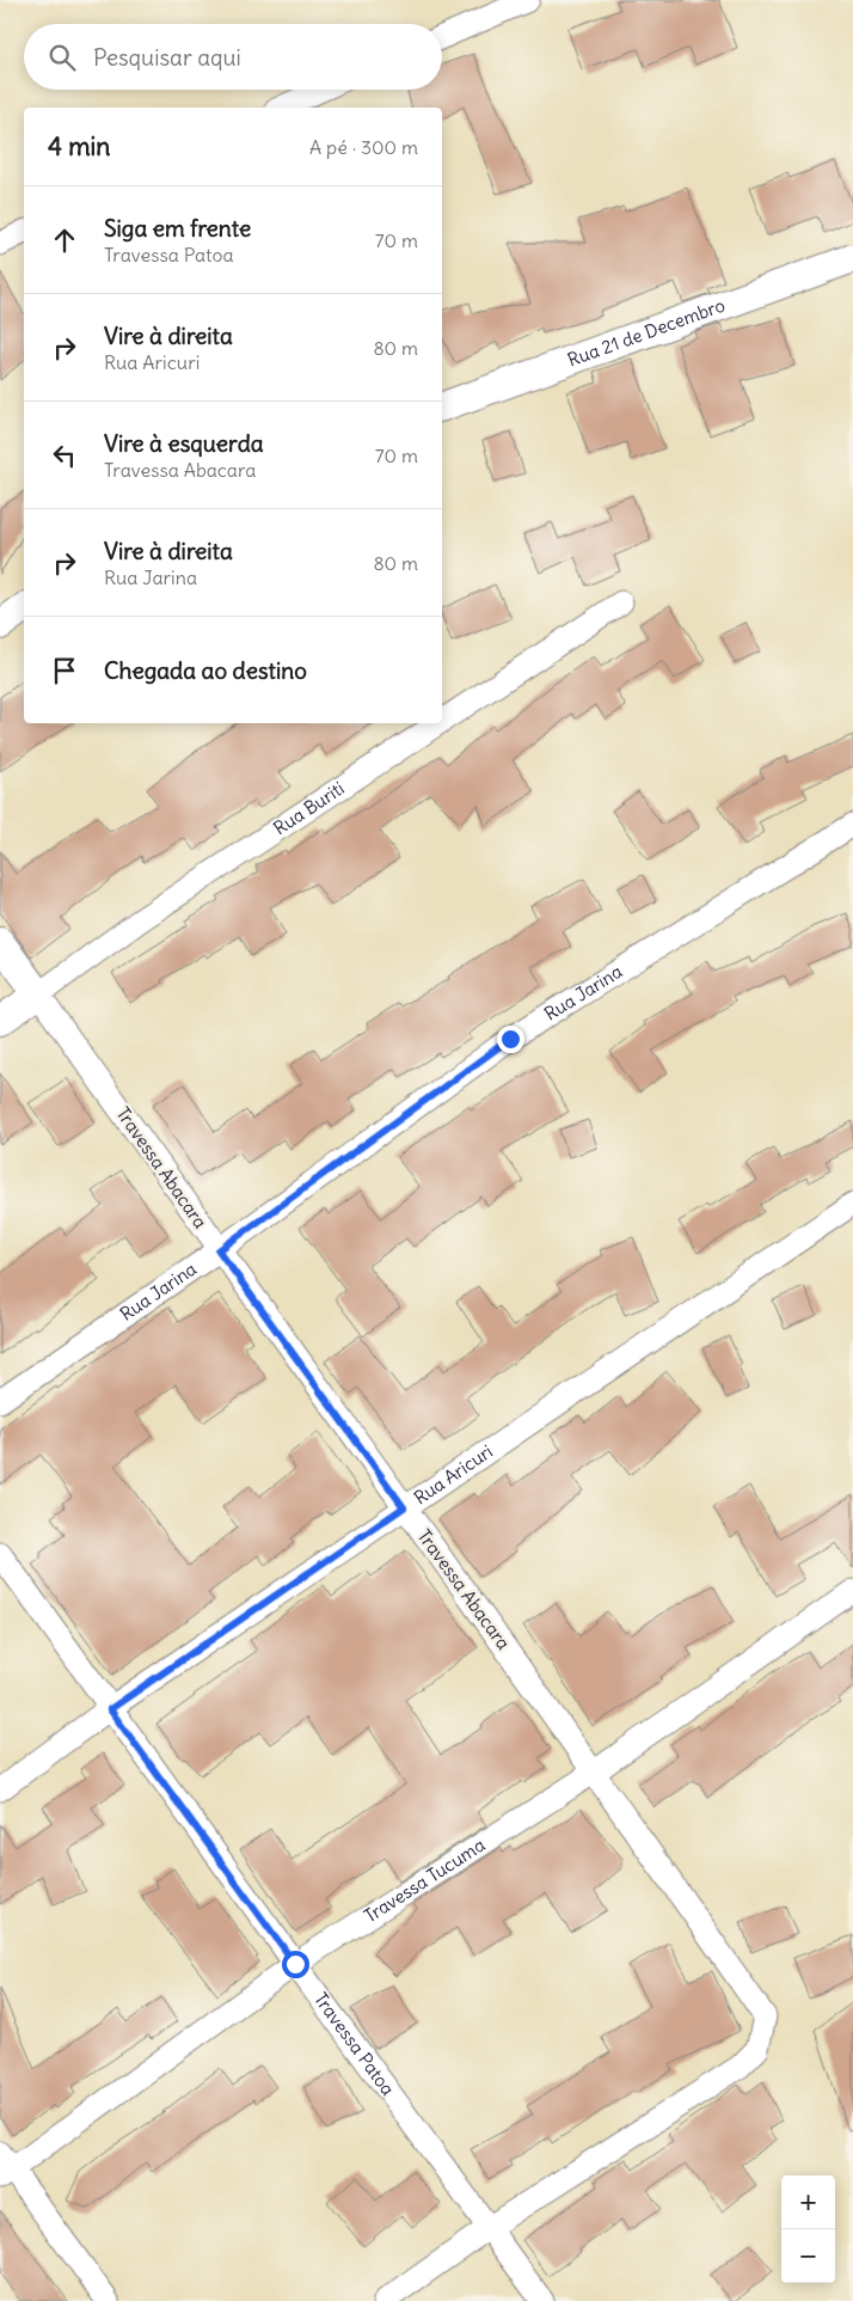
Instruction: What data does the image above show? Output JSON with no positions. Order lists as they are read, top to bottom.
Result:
{
  "streets": {
    "street": [
      "Rua 21 de Decembro",
      "Rua Buriti",
      "Rua Jarina",
      "Travessa Abacara",
      "Rua Aricuri",
      "Travessa Tucuma",
      "Travessa Patoa"
    ]
  },
  "crossings": [
    ["Rua Buriti", "Travessa Abacara"],
    ["Rua Jarina", "Travessa Abacara"],
    ["Travessa Abacara", "Rua Aricuri"],
    ["Travessa Abacara", "Travessa Tucuma"],
    ["Travessa Abacara", "Travessa Patoa"],
    ["Rua Aricuri", "Travessa Patoa"],
    ["Travessa Tucuma", "Travessa Patoa"]
  ],
  "page": {
    "search": "Pesquisar aqui",
    "heading": ["4 min", "A pé · 300 m"],
    "list": [
      ["Siga em frente", "Travessa Patoa", "70 m"],
      ["Vire à direita", "Rua Aricuri", "80 m"],
      ["Vire à esquerda", "Travessa Abacara", "70 m"],
      ["Vire à direita", "Rua Jarina", "80 m"],
      "Chegada ao destino"
    ],
    "map_buttons": ["+", "−"]
  }
}
